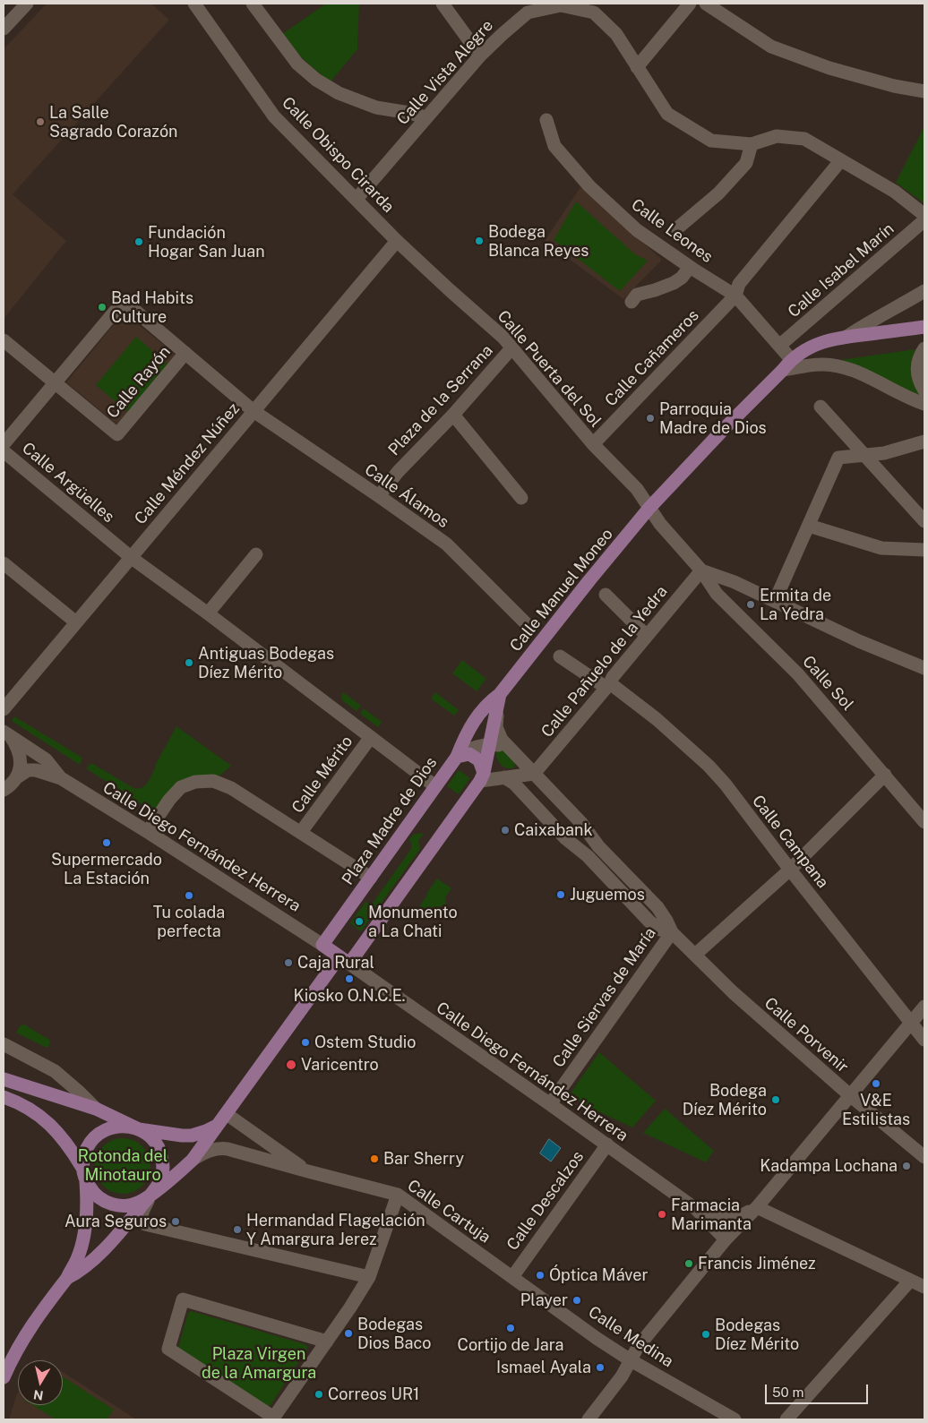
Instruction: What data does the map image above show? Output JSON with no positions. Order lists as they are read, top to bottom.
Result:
{
  "streets": {
    "main road": ["Calle Manuel Moneo", "Plaza Madre de Dios"],
    "street": [
      "Calle Vista Alegre",
      "Calle Obispo Cirarda",
      "Calle Leones",
      "Calle Isabel Marín",
      "Calle Cañameros",
      "Calle Puerta del Sol",
      "Calle Rayón",
      "Plaza de la Serrana",
      "Calle Méndez Núñez",
      "Calle Argüelles",
      "Calle Álamos",
      "Calle Pañuelo de la Yedra",
      "Calle Sol",
      "Calle Mérito",
      "Calle Campana",
      "Calle Diego Fernández Herrera",
      "Calle Siervas de María",
      "Calle Porvenir",
      "Calle Descalzos",
      "Calle Cartuja",
      "Calle Medina"
    ]
  },
  "crossings": [
    ["Calle Vista Alegre", "Calle Obispo Cirarda"],
    ["Calle Vista Alegre", "Calle Cañameros"],
    ["Calle Obispo Cirarda", "Calle Puerta del Sol"],
    ["Calle Obispo Cirarda", "Calle Méndez Núñez"],
    ["Calle Leones", "Calle Isabel Marín"],
    ["Calle Leones", "Calle Cañameros"],
    ["Calle Leones", "Calle Manuel Moneo"],
    ["Calle Cañameros", "Calle Puerta del Sol"],
    ["Calle Puerta del Sol", "Plaza de la Serrana"],
    ["Calle Puerta del Sol", "Calle Méndez Núñez"],
    ["Calle Puerta del Sol", "Calle Manuel Moneo"],
    ["Calle Puerta del Sol", "Calle Pañuelo de la Yedra"],
    ["Calle Puerta del Sol", "Calle Sol"],
    ["Calle Rayón", "Calle Álamos"],
    ["Plaza de la Serrana", "Calle Álamos"],
    ["Calle Méndez Núñez", "Calle Argüelles"],
    ["Calle Méndez Núñez", "Calle Álamos"],
    ["Calle Argüelles", "Calle Mérito"],
    ["Calle Argüelles", "Plaza Madre de Dios"],
    ["Calle Pañuelo de la Yedra", "Calle Sol"],
    ["Calle Pañuelo de la Yedra", "Calle Campana"],
    ["Calle Pañuelo de la Yedra", "Calle Porvenir"],
    ["Calle Mérito", "Plaza Madre de Dios"],
    ["Calle Mérito", "Calle Diego Fernández Herrera"],
    ["Plaza Madre de Dios", "Calle Diego Fernández Herrera"],
    ["Calle Diego Fernández Herrera", "Calle Siervas de María"],
    ["Calle Diego Fernández Herrera", "Calle Descalzos"],
    ["Calle Siervas de María", "Calle Porvenir"],
    ["Calle Descalzos", "Calle Cartuja"],
    ["Calle Descalzos", "Calle Medina"],
    ["Calle Cartuja", "Calle Medina"]
  ],
  "parks": ["Rotonda del Minotauro", "Plaza Virgen de la Amargura"],
  "places": [
    "La Salle Sagrado Corazón",
    "Bodega Blanca Reyes",
    "Fundación Hogar San Juan",
    "Bad Habits Culture",
    "Parroquia Madre de Dios",
    "Ermita de La Yedra",
    "Antiguas Bodegas Díez Mérito",
    "Caixabank",
    "Supermercado La Estación",
    "Juguemos",
    "Tu colada perfecta",
    "Monumento a La Chati",
    "Caja Rural",
    "Kiosko O.N.C.E.",
    "Ostem Studio",
    "Varicentro",
    "V&E Estilistas",
    "Bodega Díez Mérito",
    "Bar Sherry",
    "Kadampa Lochana",
    "Farmacia Marimanta",
    "Aura Seguros",
    "Hermandad Flagelación Y Amargura Jerez",
    "Francis Jiménez",
    "Óptica Máver",
    "Player",
    "Cortijo de Jara",
    "Bodegas Dios Baco",
    "Bodegas Díez Mérito",
    "Ismael Ayala",
    "Correos UR1"
  ],
  "scale_bar": "50 m",
  "north": "bottom"
}
